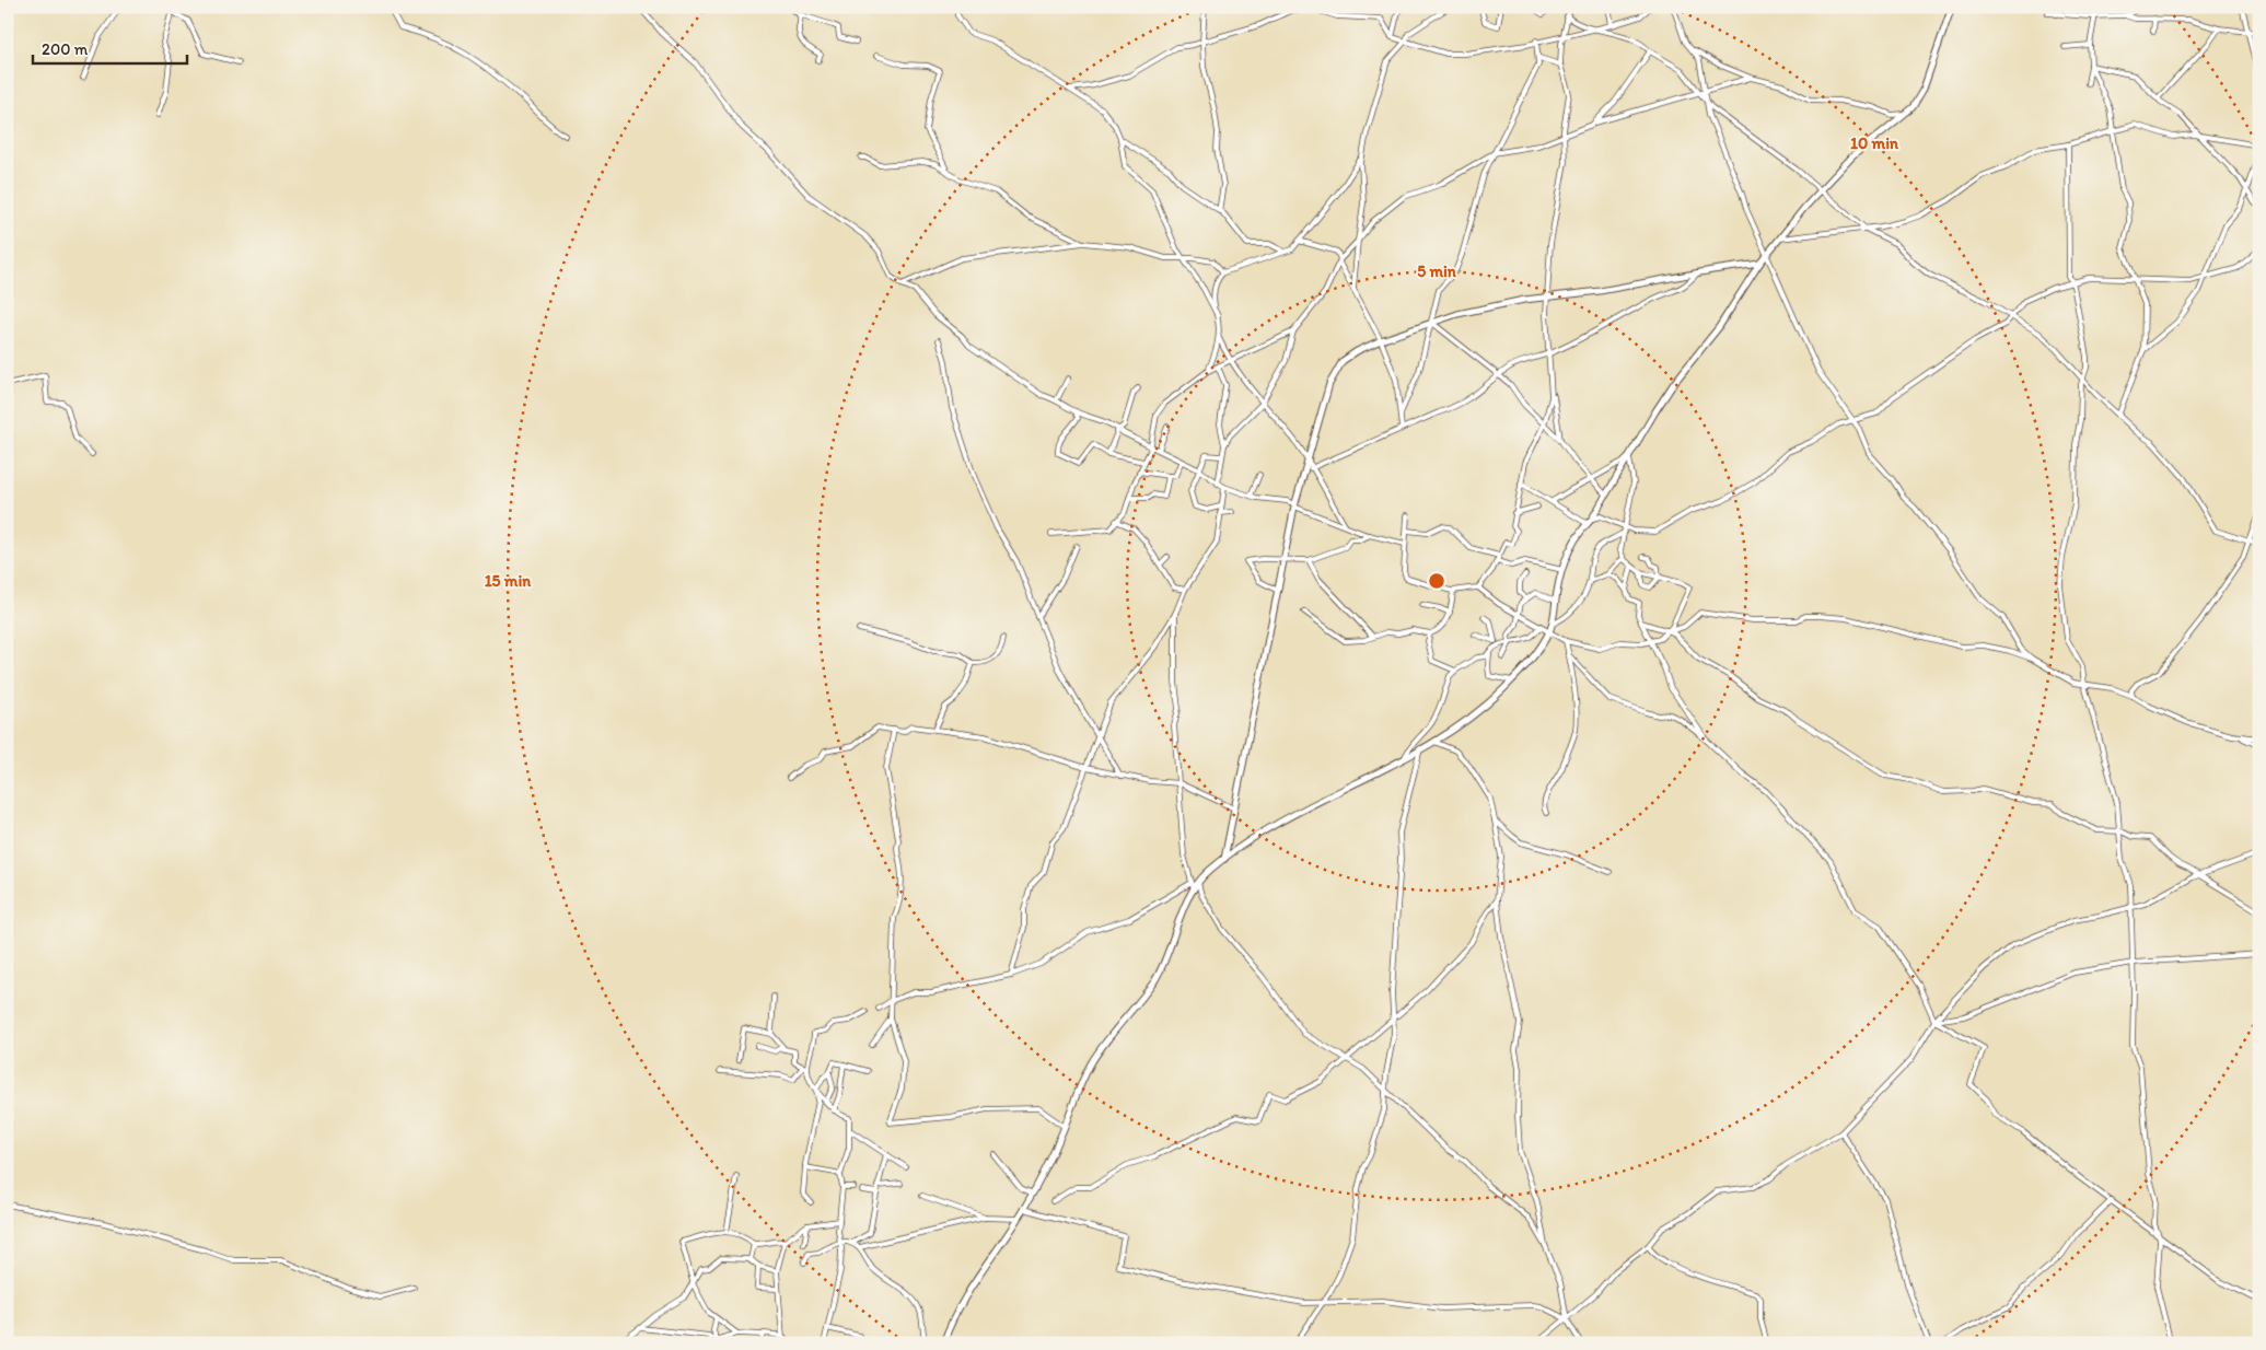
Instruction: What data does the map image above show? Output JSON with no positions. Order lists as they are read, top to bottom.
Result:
{
  "scale_bar": "200 m",
  "rings": ["10 min", "5 min", "15 min"]
}
